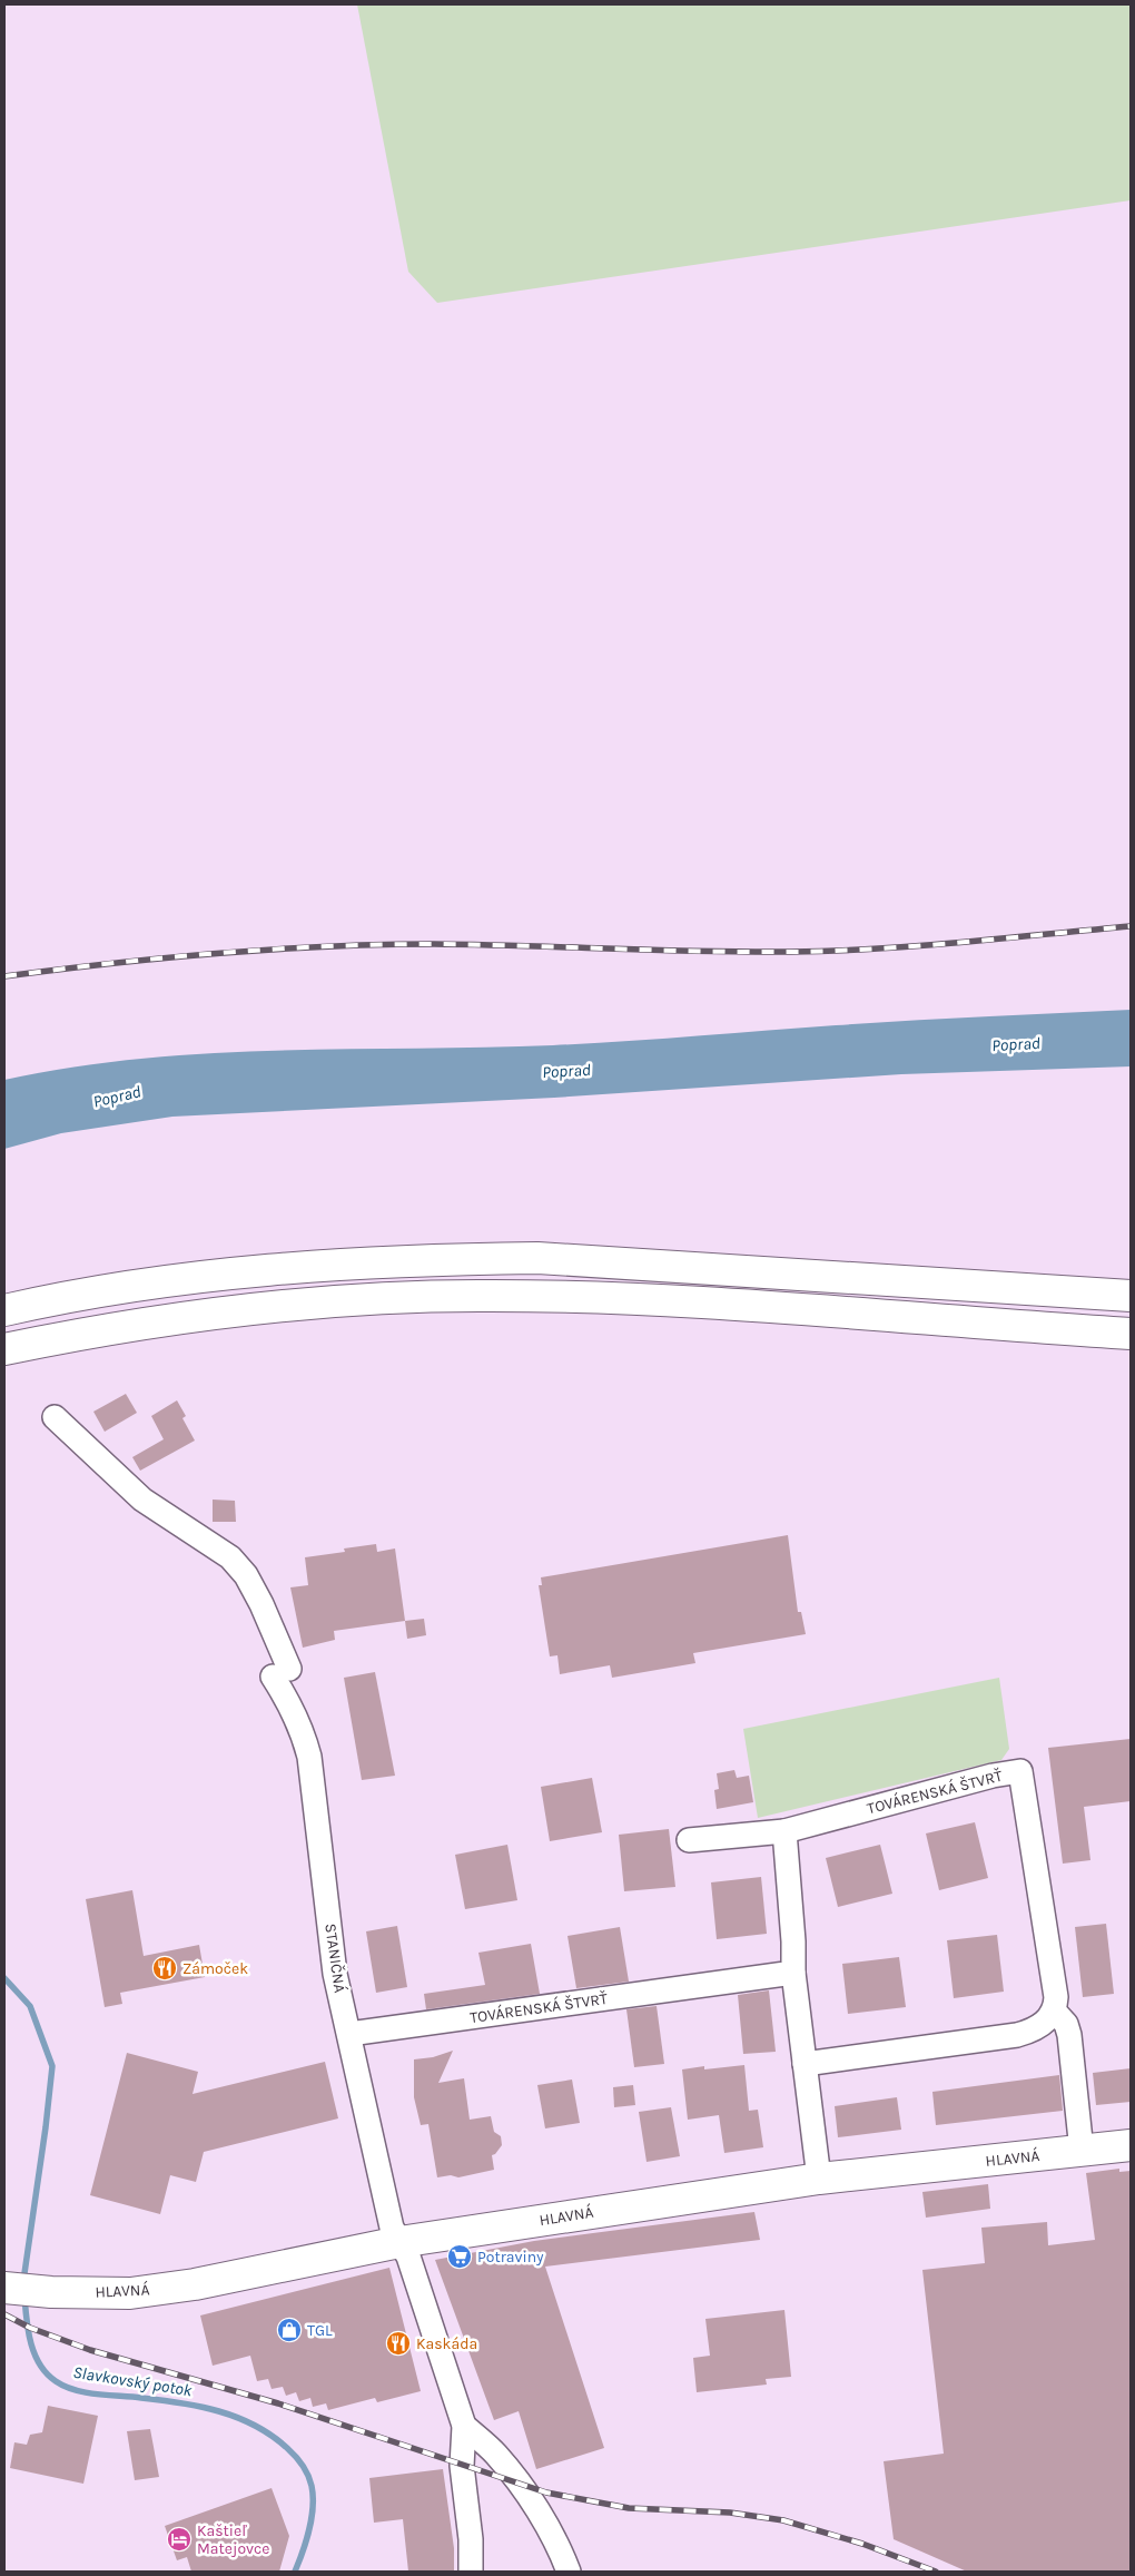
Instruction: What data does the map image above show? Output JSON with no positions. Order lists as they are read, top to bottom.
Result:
{
  "streets": {
    "main road": ["HLAVNÁ"],
    "street": ["TOVÁRENSKÁ ŠTVRŤ", "STANIČNÁ"]
  },
  "crossings": [
    ["TOVÁRENSKÁ ŠTVRŤ", "STANIČNÁ"],
    ["STANIČNÁ", "HLAVNÁ"]
  ],
  "water": ["Poprad", "Slavkovský potok"],
  "places": {
    "restaurant": ["Zámoček", "Kaskáda"],
    "supermarket": ["Potraviny"],
    "shop": ["TGL"],
    "hotel": ["Kaštieľ Matejovce"]
  }
}
